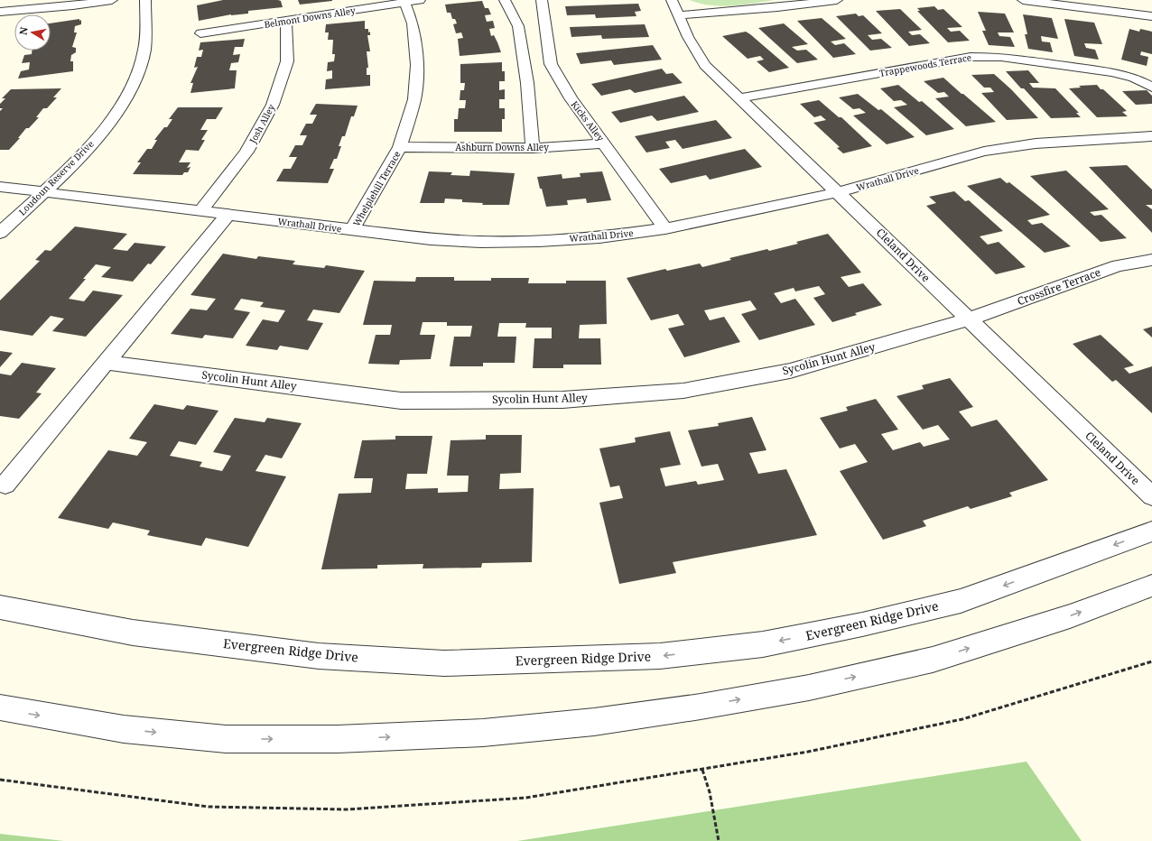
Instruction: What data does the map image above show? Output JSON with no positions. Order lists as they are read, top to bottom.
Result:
{
  "streets": {
    "street": [
      "Belmont Downs Alley",
      "Trappewoods Terrace",
      "Kicks Alley",
      "Josh Alley",
      "Ashburn Downs Alley",
      "Loudoun Reserve Drive",
      "Wrathall Drive",
      "Whelplehill Terrace",
      "Cleland Drive",
      "Crossfire Terrace",
      "Sycolin Hunt Alley",
      "Evergreen Ridge Drive"
    ]
  },
  "crossings": [
    ["Belmont Downs Alley", "Josh Alley"],
    ["Belmont Downs Alley", "Whelplehill Terrace"],
    ["Trappewoods Terrace", "Cleland Drive"],
    ["Kicks Alley", "Ashburn Downs Alley"],
    ["Kicks Alley", "Wrathall Drive"],
    ["Josh Alley", "Wrathall Drive"],
    ["Ashburn Downs Alley", "Whelplehill Terrace"],
    ["Loudoun Reserve Drive", "Wrathall Drive"],
    ["Wrathall Drive", "Whelplehill Terrace"],
    ["Wrathall Drive", "Cleland Drive"],
    ["Cleland Drive", "Crossfire Terrace"],
    ["Cleland Drive", "Sycolin Hunt Alley"],
    ["Crossfire Terrace", "Sycolin Hunt Alley"]
  ],
  "north": "left"
}
